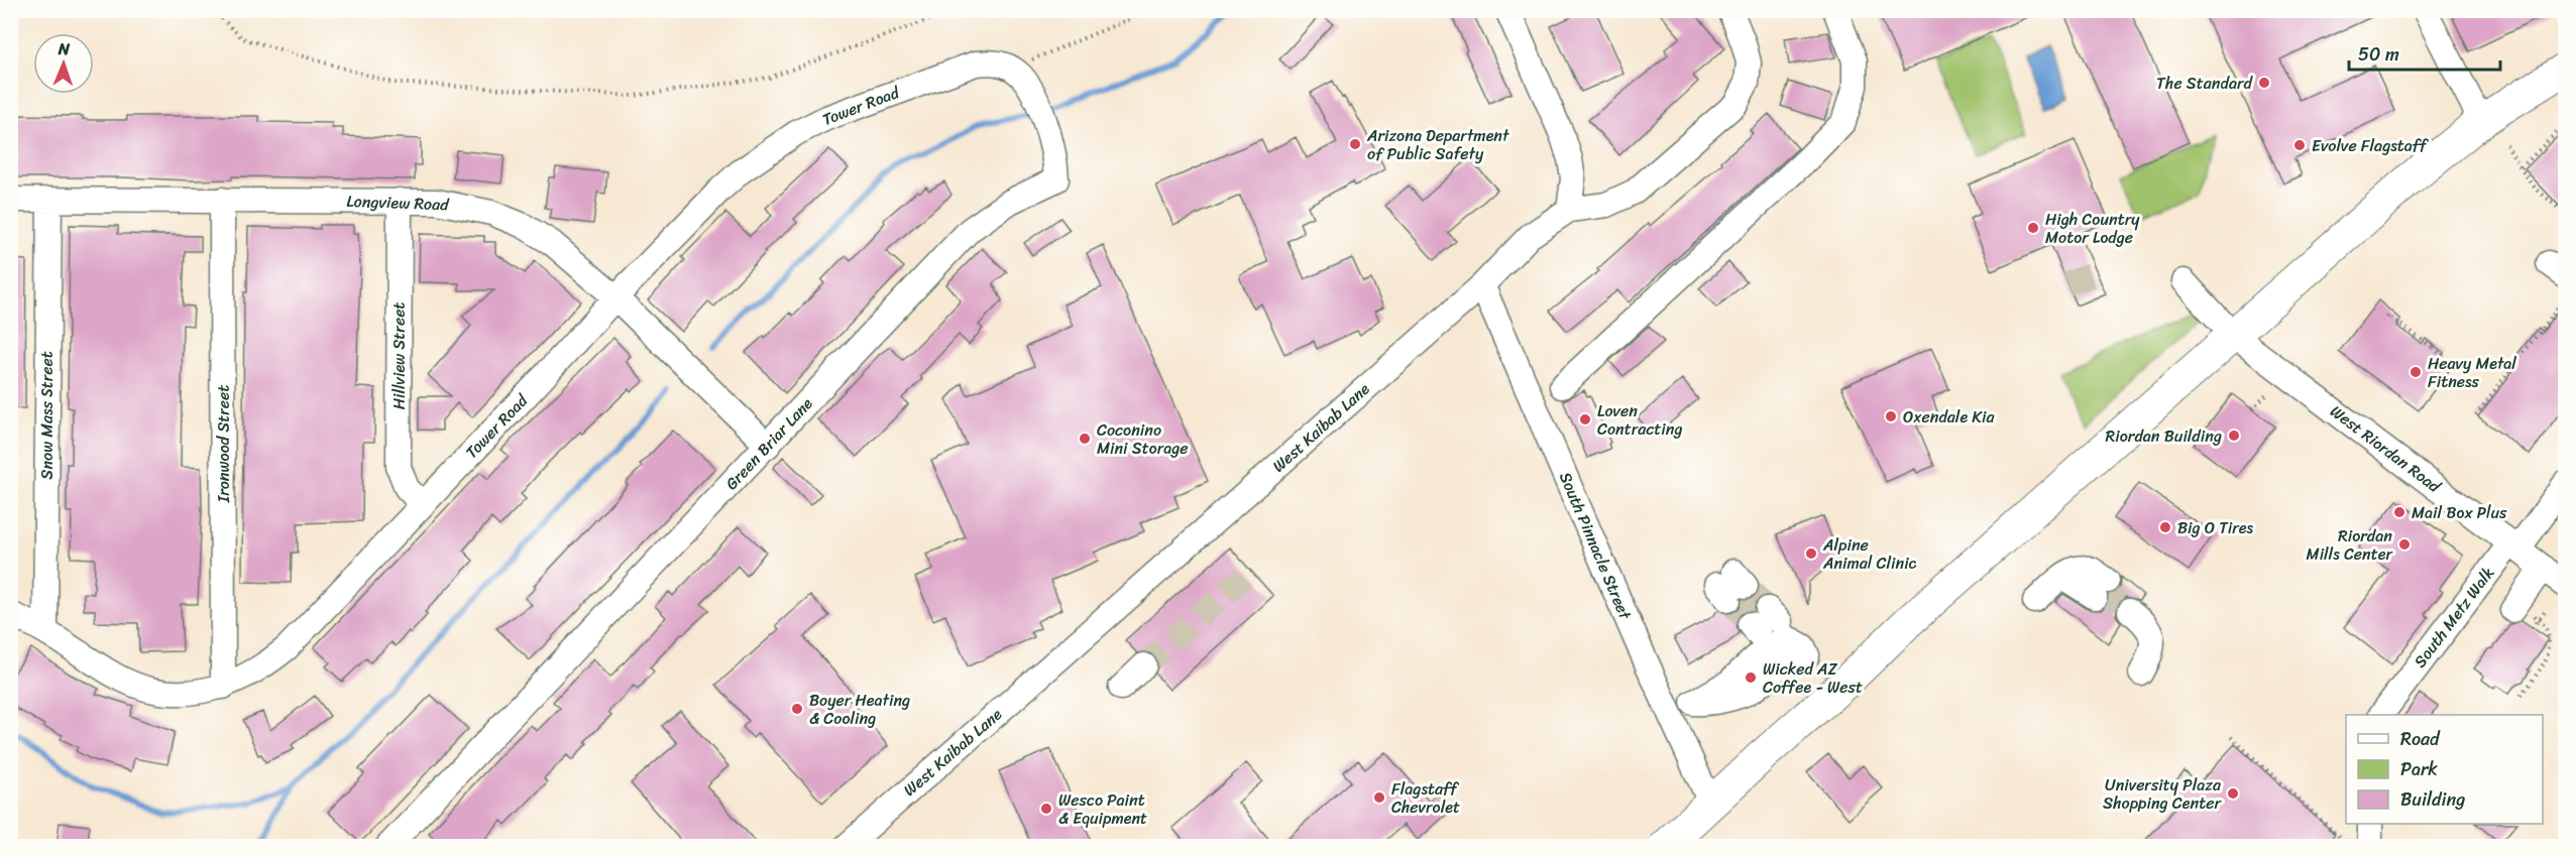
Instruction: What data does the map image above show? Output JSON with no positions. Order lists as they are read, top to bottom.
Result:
{
  "streets": {
    "street": [
      "Tower Road",
      "Longview Road",
      "Hillview Street",
      "Snow Mass Street",
      "West Kaibab Lane",
      "Ironwood Street",
      "Green Briar Lane",
      "West Riordan Road",
      "South Pinnacle Street",
      "South Metz Walk"
    ]
  },
  "crossings": [
    ["Tower Road", "Longview Road"],
    ["Tower Road", "Hillview Street"],
    ["Tower Road", "Snow Mass Street"],
    ["Tower Road", "Ironwood Street"],
    ["Tower Road", "Green Briar Lane"],
    ["Longview Road", "Hillview Street"],
    ["Longview Road", "Snow Mass Street"],
    ["Longview Road", "Ironwood Street"],
    ["Longview Road", "Green Briar Lane"],
    ["West Kaibab Lane", "South Pinnacle Street"],
    ["West Riordan Road", "South Metz Walk"]
  ],
  "places": [
    "The Standard",
    "Arizona Department of Public Safety",
    "Evolve Flagstaff",
    "High Country Motor Lodge",
    "Heavy Metal Fitness",
    "Oxendale Kia",
    "Loven Contracting",
    "Riordan Building",
    "Coconino Mini Storage",
    "Mail Box Plus",
    "Big O Tires",
    "Riordan Mills Center",
    "Alpine Animal Clinic",
    "Wicked AZ Coffee - West",
    "Boyer Heating & Cooling",
    "University Plaza Shopping Center",
    "Flagstaff Chevrolet",
    "Wesco Paint & Equipment"
  ],
  "legend": ["Road", "Park", "Building"],
  "scale_bar": "50 m",
  "north": "top"
}
